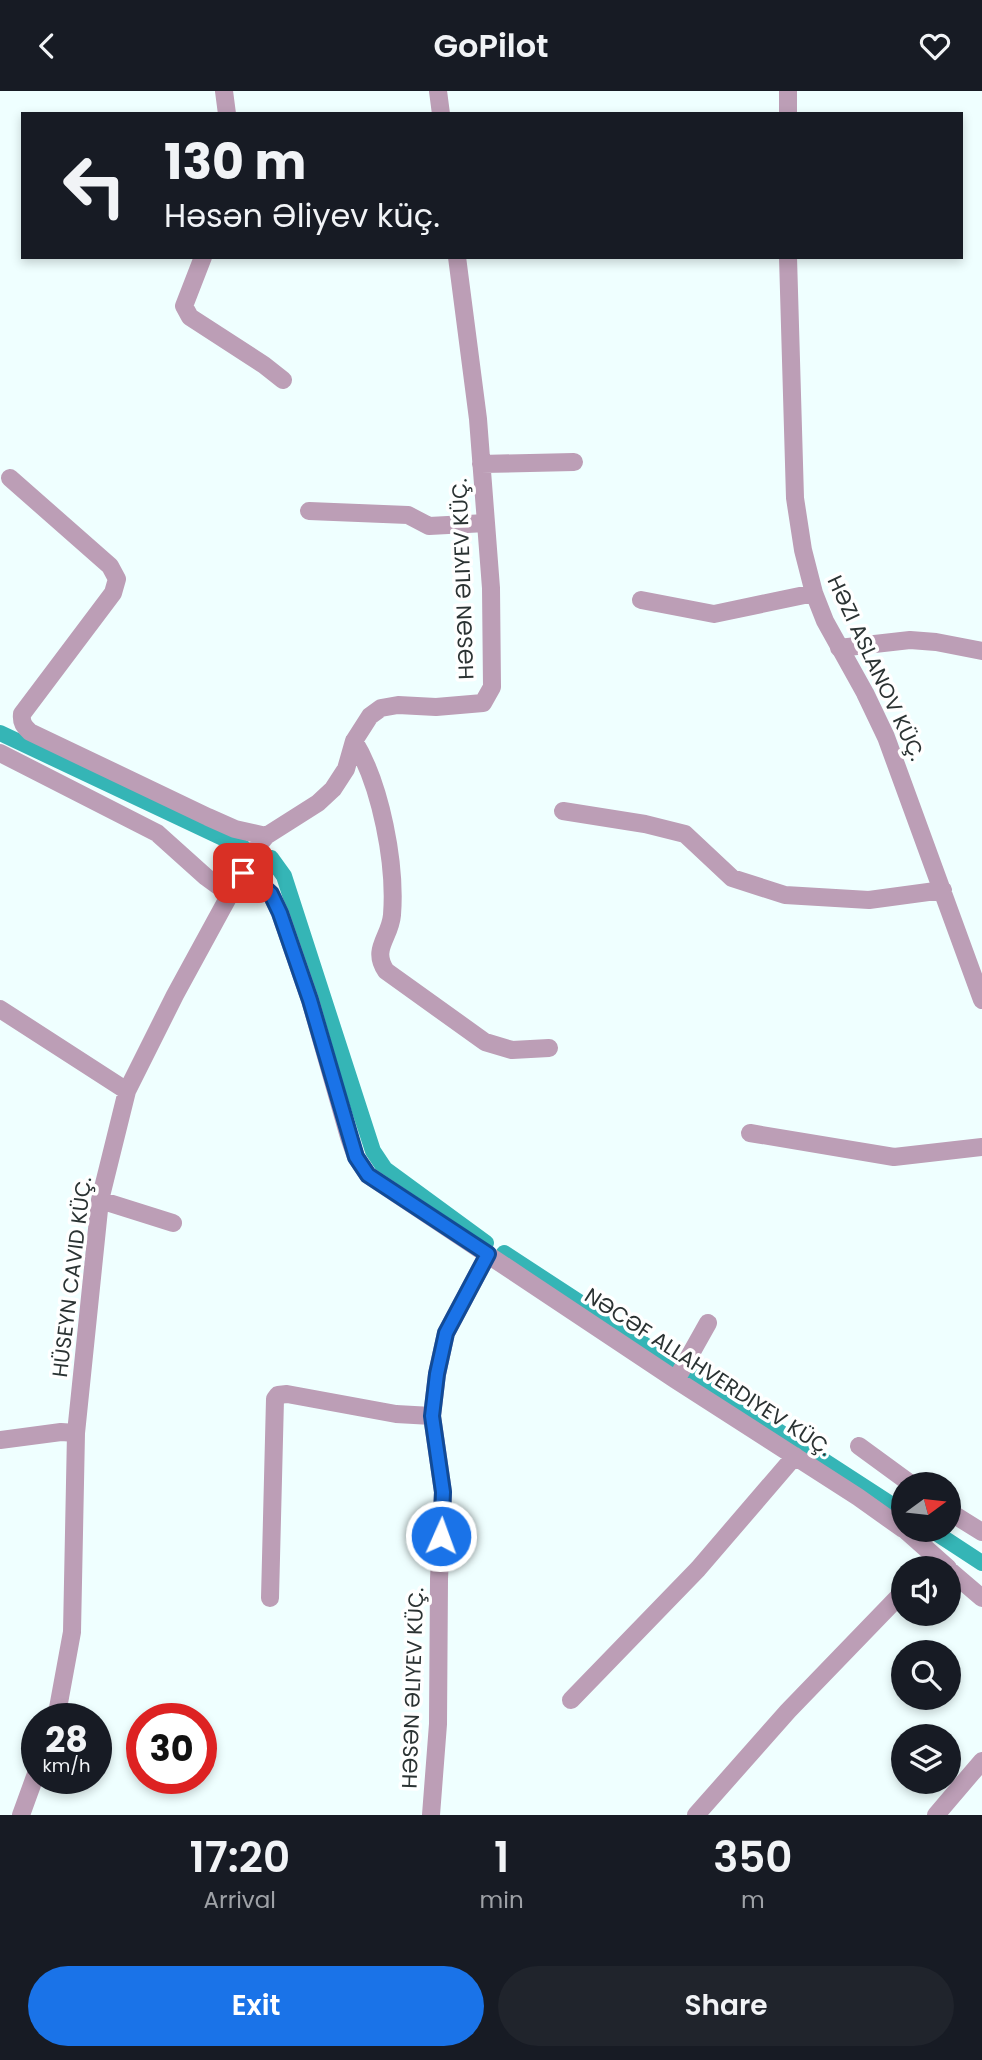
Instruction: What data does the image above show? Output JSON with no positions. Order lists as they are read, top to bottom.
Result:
{
  "streets": {
    "street": [
      "HƏSƏN ƏLIYEV KÜÇ.",
      "HƏZI ASLANOV KÜÇ.",
      "HÜSEYN CAVID KÜÇ.",
      "NƏCƏF ALLAHVERDIYEV KÜÇ."
    ]
  },
  "crossings": [
    ["HƏSƏN ƏLIYEV KÜÇ.", "HÜSEYN CAVID KÜÇ."],
    ["HƏSƏN ƏLIYEV KÜÇ.", "NƏCƏF ALLAHVERDIYEV KÜÇ."]
  ],
  "north": "right",
  "page": {
    "header": "GoPilot",
    "turn": ["130 m", "Həsən Əliyev küç."],
    "speed": "28 km/h",
    "limit": "30",
    "eta": [
      "17:20",
      "Arrival",
      "1",
      "min",
      "350",
      "m"
    ],
    "buttons": ["Exit", "Share"]
  }
}
